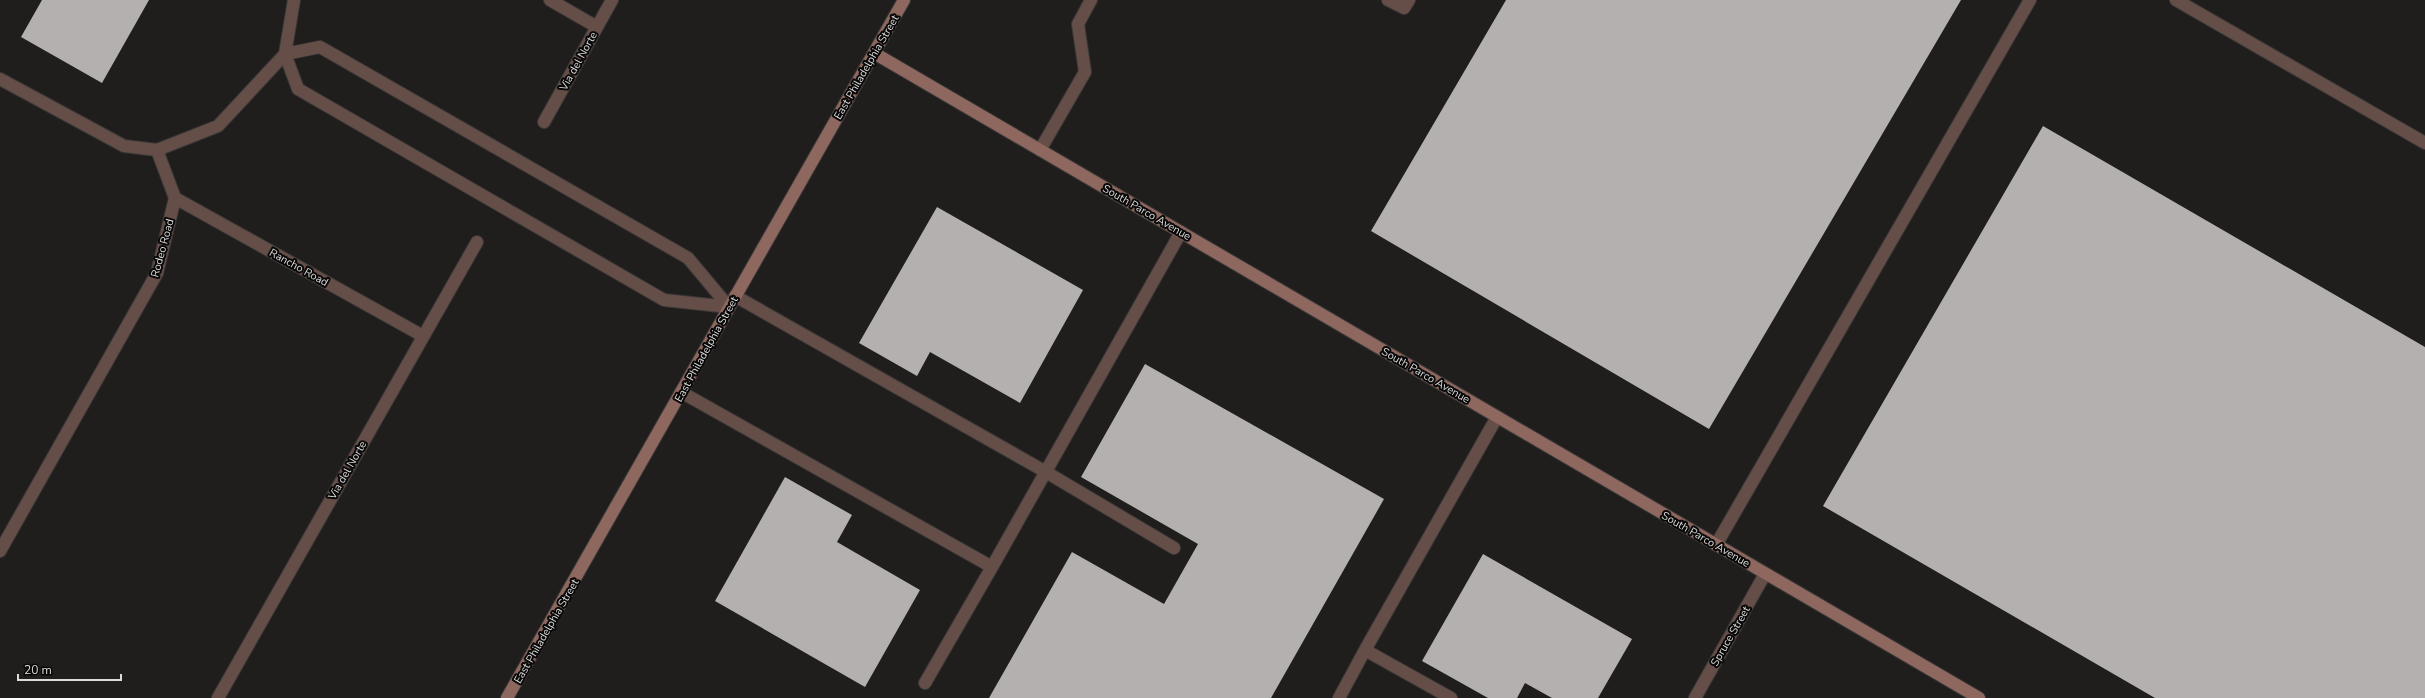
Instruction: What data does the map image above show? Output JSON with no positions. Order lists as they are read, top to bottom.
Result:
{
  "streets": {
    "street": [
      "Via del Norte",
      "East Philadelphia Street",
      "South Parco Avenue",
      "Rodeo Road",
      "Rancho Road",
      "Spruce Street"
    ]
  },
  "crossings": [
    ["Via del Norte", "Rancho Road"],
    ["East Philadelphia Street", "South Parco Avenue"],
    ["South Parco Avenue", "Spruce Street"],
    ["Rodeo Road", "Rancho Road"]
  ],
  "scale_bar": "20 m"
}
